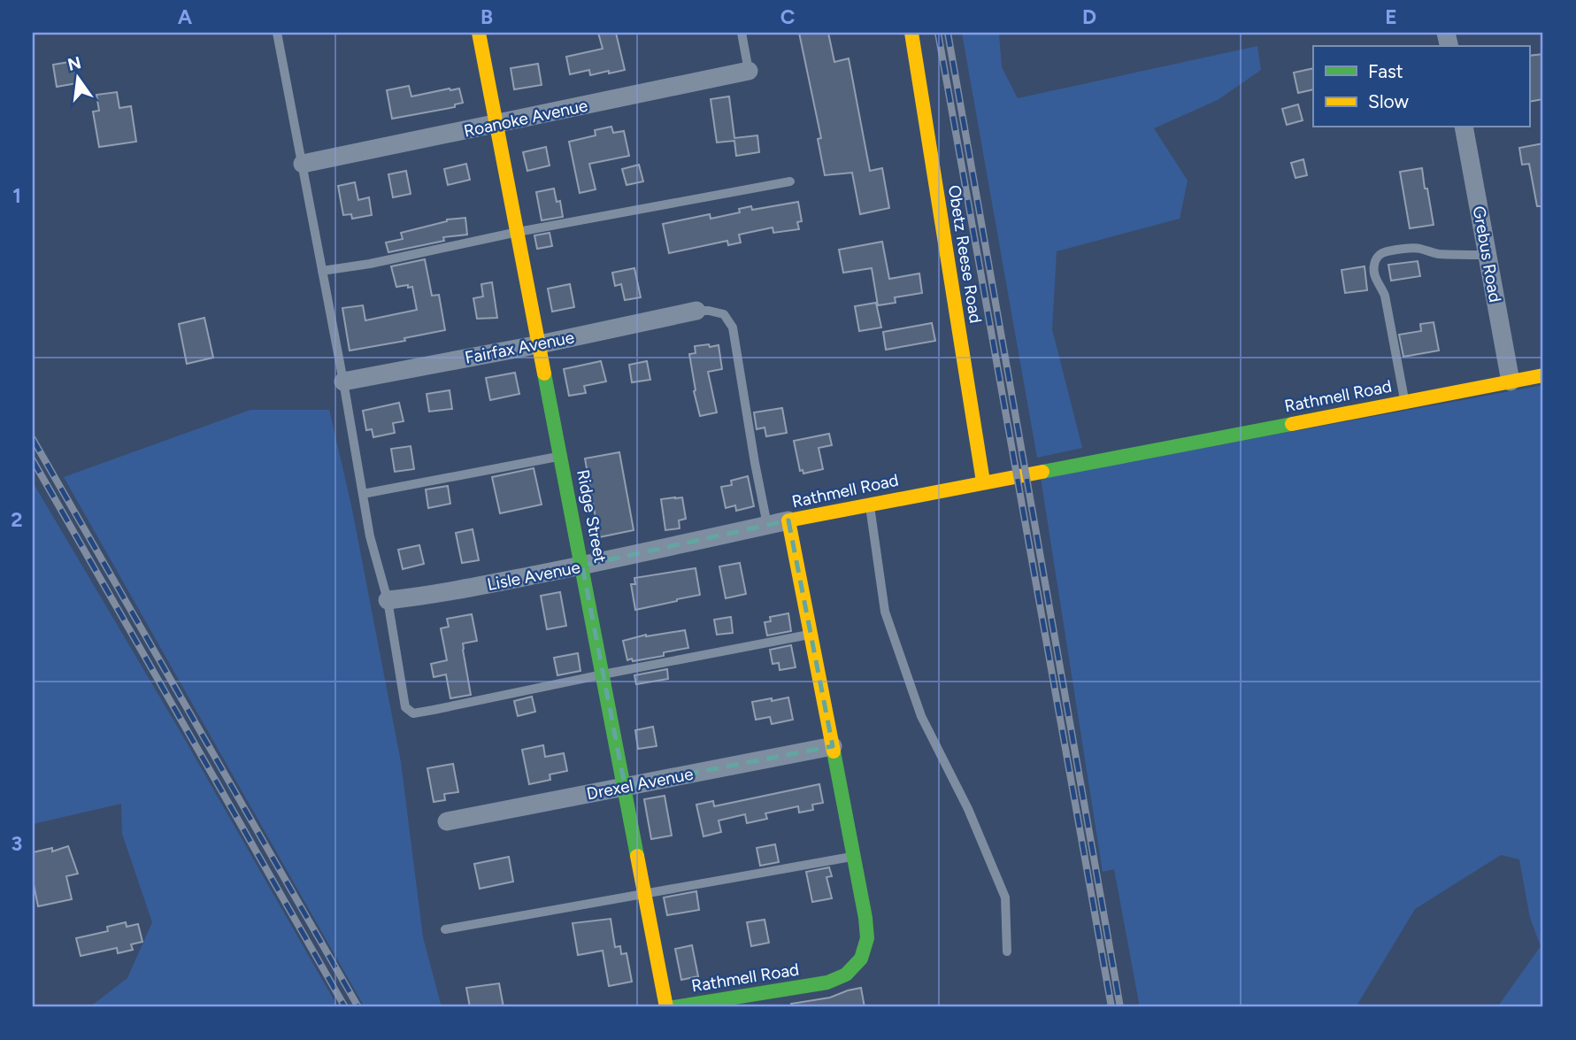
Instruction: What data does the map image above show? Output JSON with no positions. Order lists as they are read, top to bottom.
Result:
{
  "streets": {
    "street": [
      "Roanoke Avenue",
      "Obetz Reese Road",
      "Grebus Road",
      "Fairfax Avenue",
      "Rathmell Road",
      "Ridge Street",
      "Lisle Avenue",
      "Drexel Avenue"
    ]
  },
  "crossings": [
    ["Roanoke Avenue", "Ridge Street"],
    ["Obetz Reese Road", "Rathmell Road"],
    ["Grebus Road", "Rathmell Road"],
    ["Fairfax Avenue", "Ridge Street"],
    ["Rathmell Road", "Lisle Avenue"],
    ["Rathmell Road", "Drexel Avenue"],
    ["Ridge Street", "Lisle Avenue"],
    ["Ridge Street", "Drexel Avenue"]
  ],
  "legend": ["Fast", "Slow"],
  "north": "top",
  "grid": {
    "columns": [
      "A",
      "B",
      "C",
      "D",
      "E"
    ],
    "rows": ["1", "2", "3"]
  }
}
